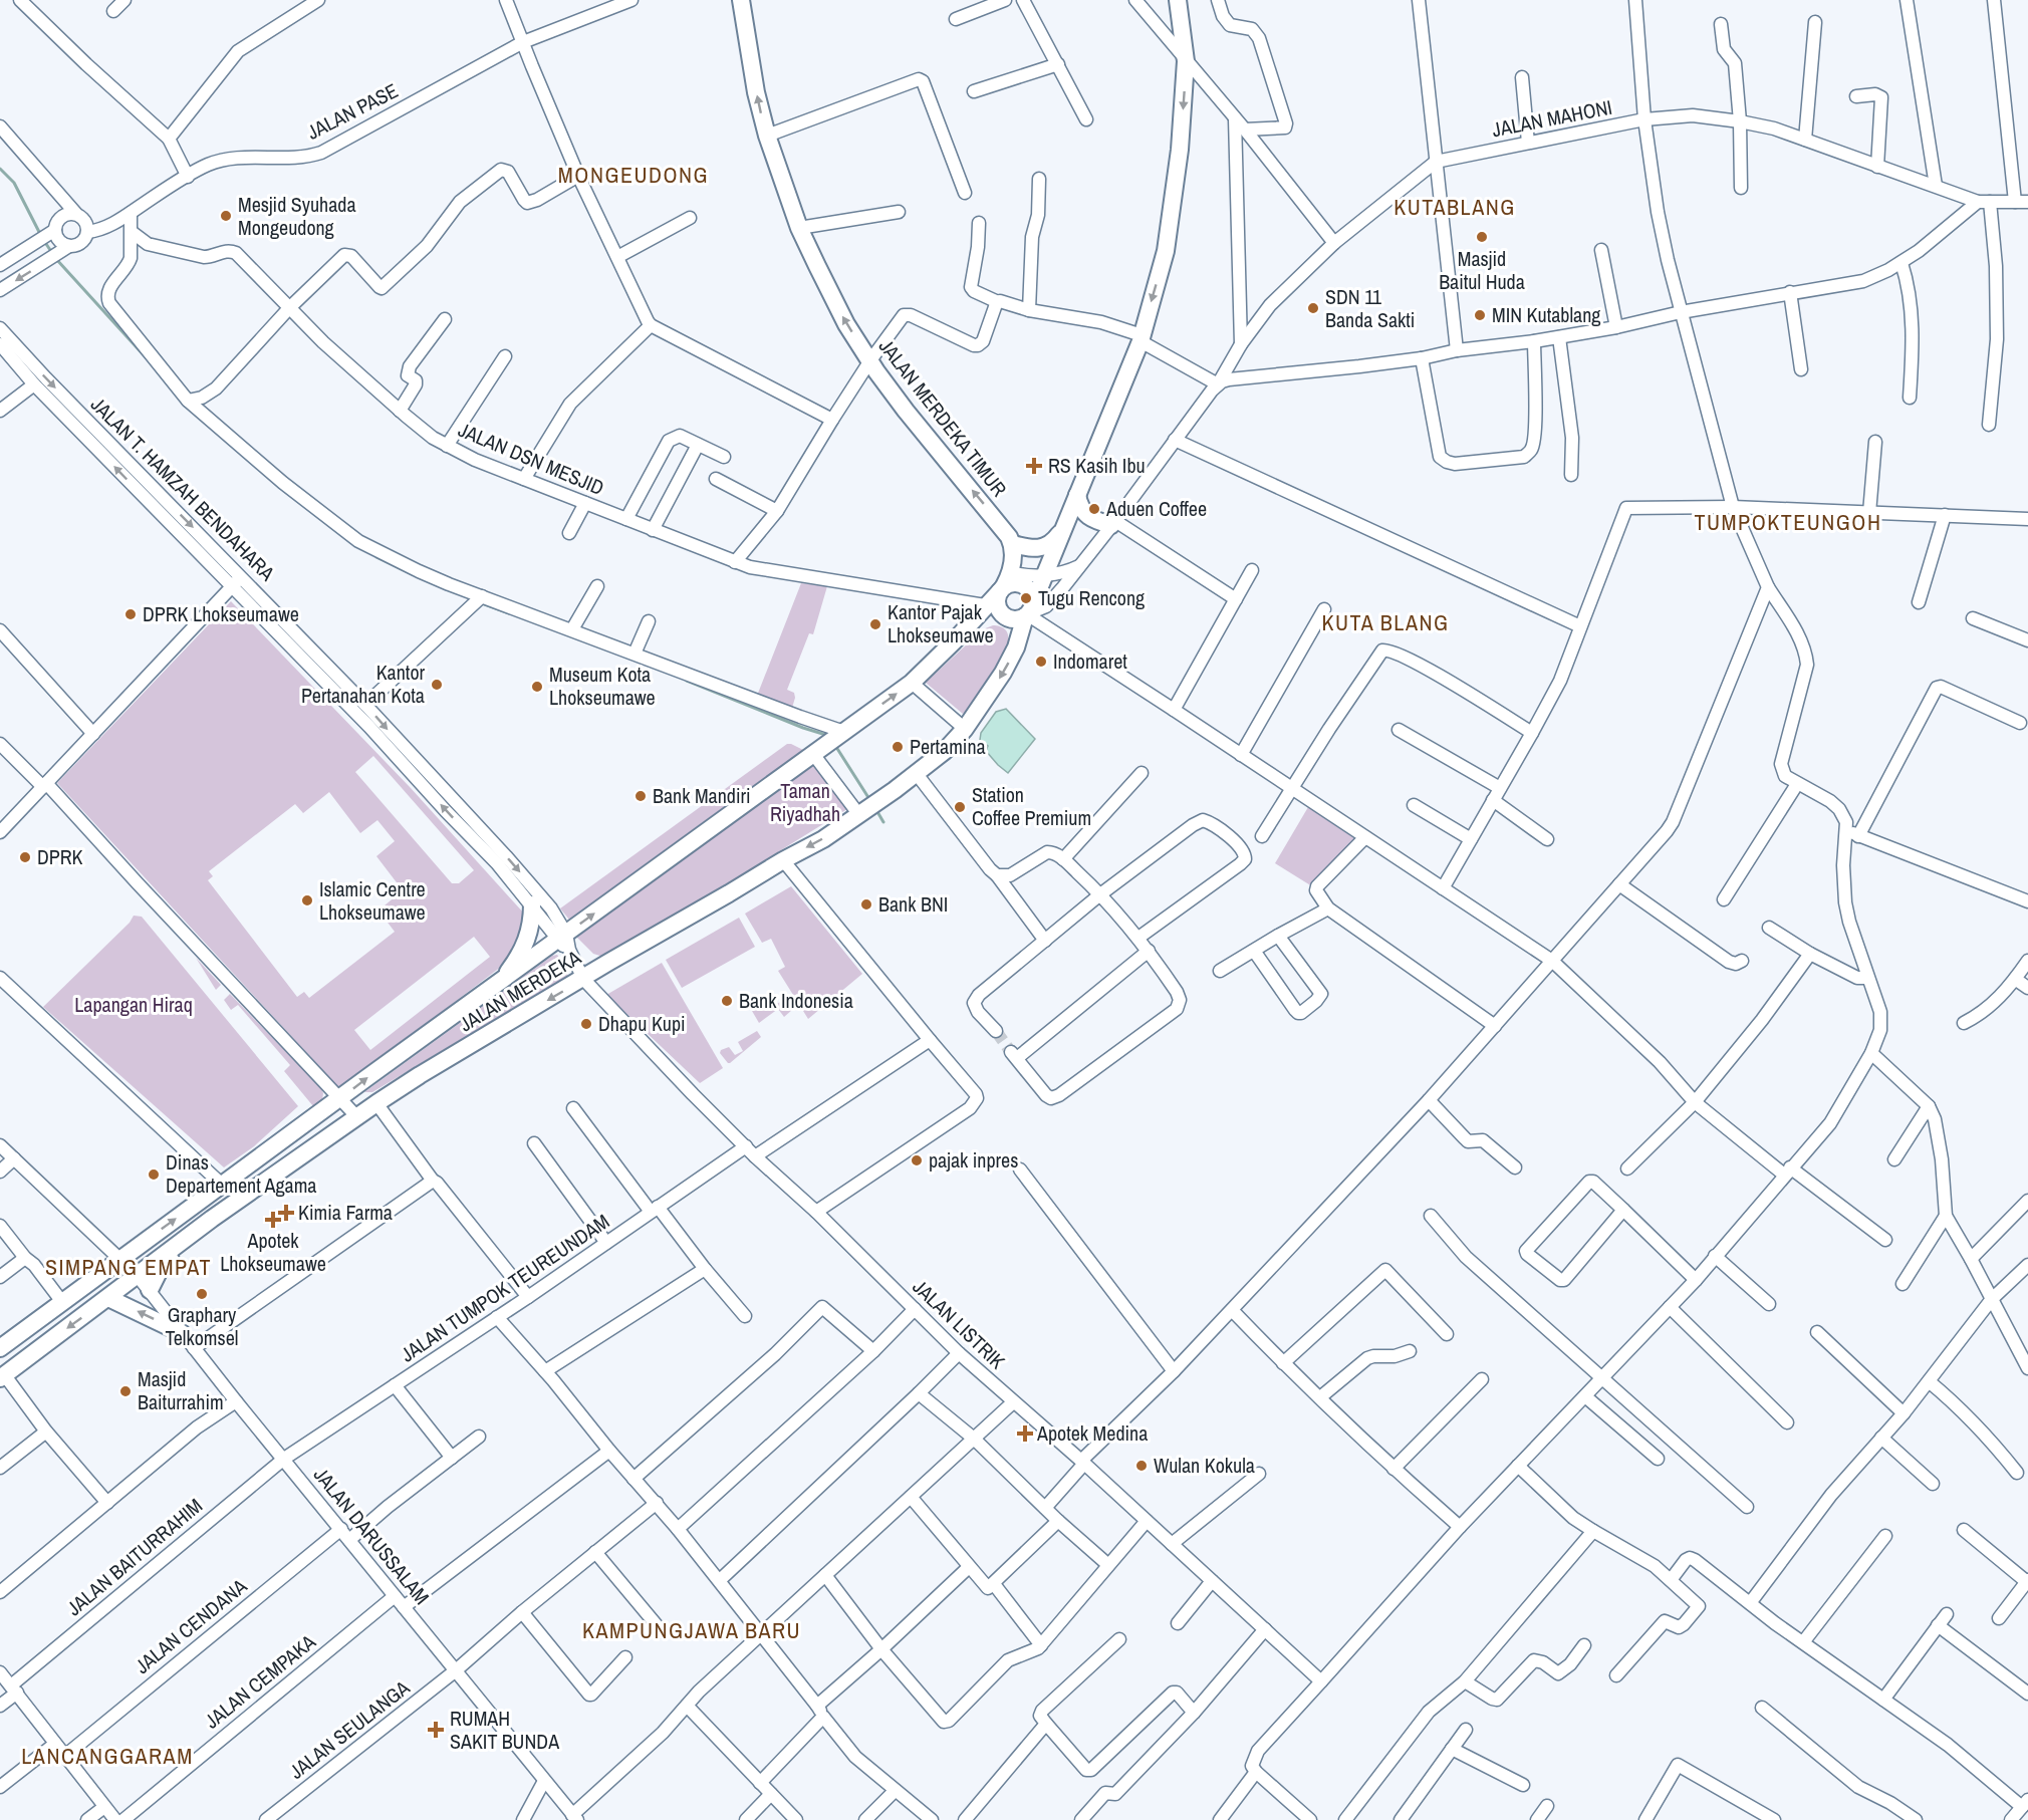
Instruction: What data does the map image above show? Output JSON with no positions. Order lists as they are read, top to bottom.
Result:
{
  "streets": {
    "main road": ["JALAN MERDEKA TIMUR", "JALAN MERDEKA"],
    "street": [
      "JALAN PASE",
      "JALAN MAHONI",
      "JALAN DSN MESJID",
      "JALAN T. HAMZAH BENDAHARA",
      "JALAN TUMPOK TEUREUNDAM",
      "JALAN LISTRIK",
      "JALAN DARUSSALAM",
      "JALAN BAITURRAHIM",
      "JALAN CENDANA",
      "JALAN CEMPAKA",
      "JALAN SEULANGA"
    ]
  },
  "crossings": [
    ["JALAN MAHONI", "JALAN MERDEKA"],
    ["JALAN DSN MESJID", "JALAN MERDEKA"],
    ["JALAN T. HAMZAH BENDAHARA", "JALAN MERDEKA"],
    ["JALAN T. HAMZAH BENDAHARA", "JALAN LISTRIK"],
    ["JALAN MERDEKA", "JALAN LISTRIK"],
    ["JALAN MERDEKA", "JALAN DARUSSALAM"],
    ["JALAN TUMPOK TEUREUNDAM", "JALAN LISTRIK"],
    ["JALAN TUMPOK TEUREUNDAM", "JALAN DARUSSALAM"],
    ["JALAN TUMPOK TEUREUNDAM", "JALAN BAITURRAHIM"],
    ["JALAN DARUSSALAM", "JALAN BAITURRAHIM"],
    ["JALAN DARUSSALAM", "JALAN CENDANA"],
    ["JALAN DARUSSALAM", "JALAN CEMPAKA"],
    ["JALAN DARUSSALAM", "JALAN SEULANGA"]
  ],
  "one_way": ["JALAN MERDEKA TIMUR"],
  "districts": [
    "MONGEUDONG",
    "KUTABLANG",
    "TUMPOKTEUNGOH",
    "KUTA BLANG",
    "SIMPANG EMPAT",
    "KAMPUNGJAWA BARU",
    "LANCANGGARAM"
  ],
  "parks": ["Taman Riyadhah", "Lapangan Hiraq"],
  "places": {
    "other": [
      "Mesjid Syuhada Mongeudong",
      "Masjid Baitul Huda",
      "SDN 11 Banda Sakti",
      "MIN Kutablang",
      "Aduen Coffee",
      "Tugu Rencong",
      "DPRK Lhokseumawe",
      "Kantor Pajak Lhokseumawe",
      "Indomaret",
      "Kantor Pertanahan Kota",
      "Museum Kota Lhokseumawe",
      "Pertamina",
      "Bank Mandiri",
      "Station Coffee Premium",
      "DPRK",
      "Islamic Centre Lhokseumawe",
      "Bank BNI",
      "Bank Indonesia",
      "Dhapu Kupi",
      "pajak inpres",
      "Dinas Departement Agama",
      "Graphary Telkomsel",
      "Masjid Baiturrahim",
      "Wulan Kokula"
    ],
    "health": [
      "RS Kasih Ibu",
      "Kimia Farma",
      "Apotek Lhokseumawe",
      "Apotek Medina",
      "RUMAH SAKIT BUNDA"
    ]
  }
}
